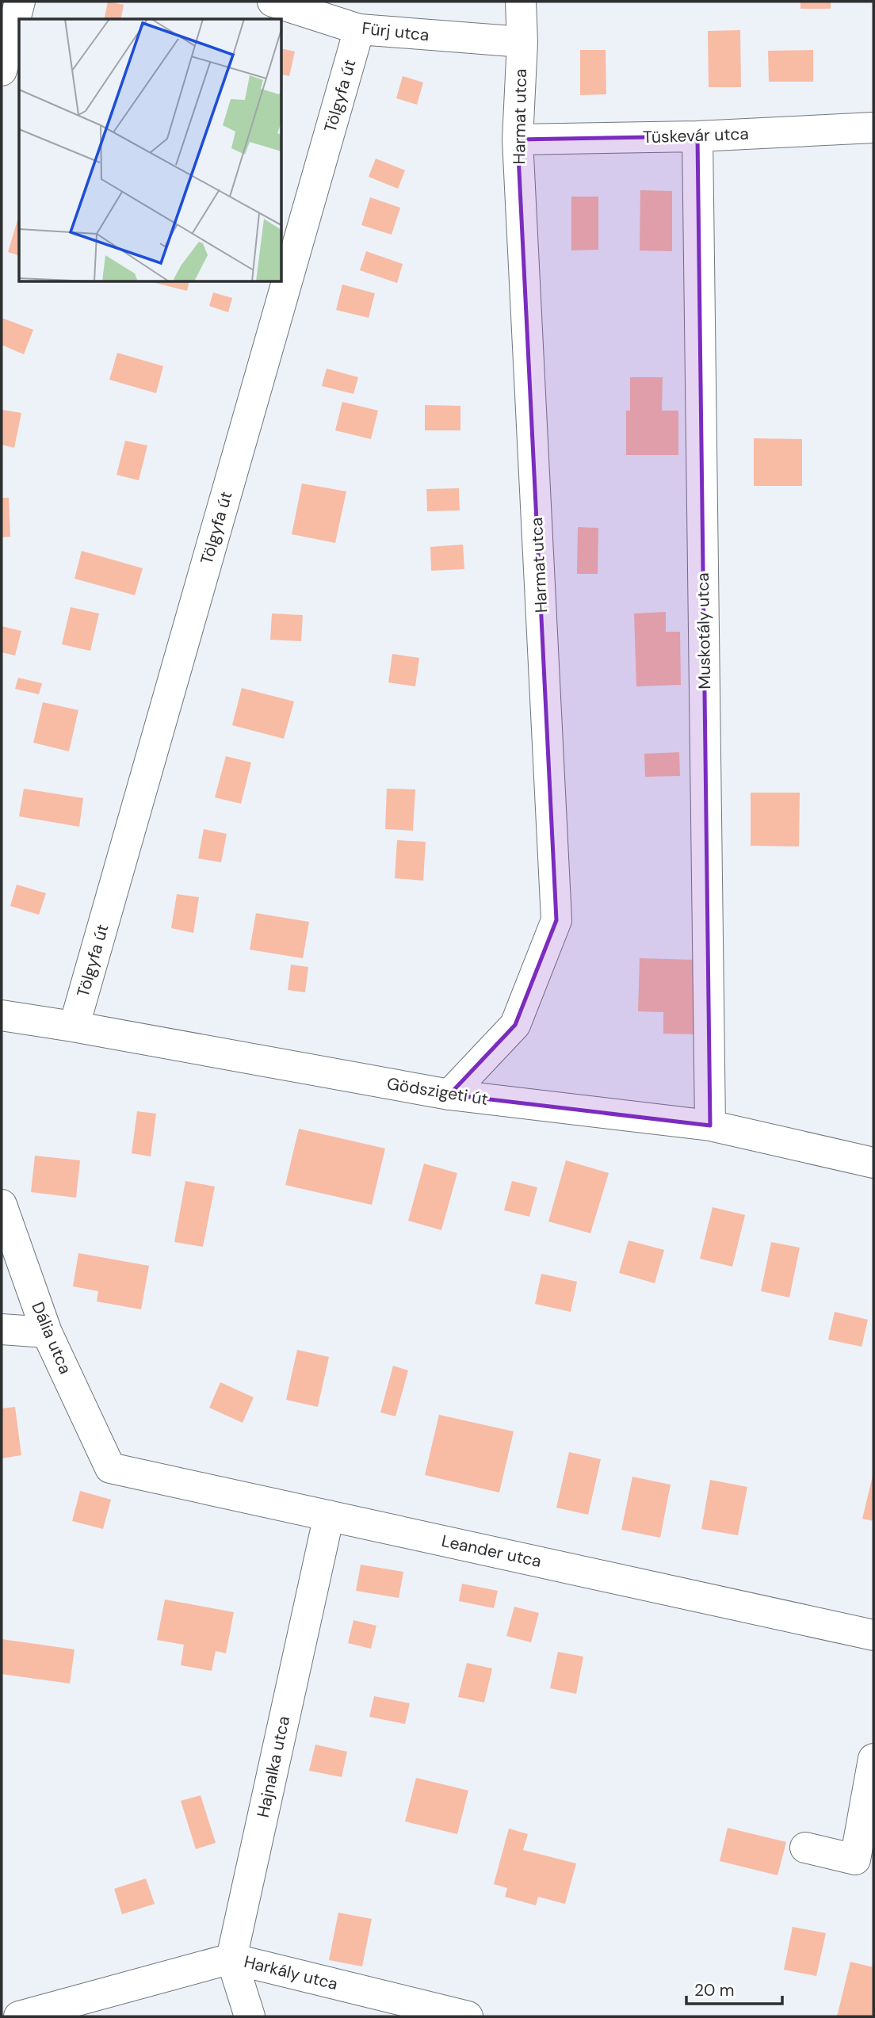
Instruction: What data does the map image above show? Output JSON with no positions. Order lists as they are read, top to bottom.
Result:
{
  "streets": {
    "street": [
      "Fürj utca",
      "Tölgyfa út",
      "Harmat utca",
      "Tüskevár utca",
      "Muskotály utca",
      "Gödszigeti út",
      "Dália utca",
      "Leander utca",
      "Hajnalka utca",
      "Harkály utca"
    ]
  },
  "crossings": [
    ["Fürj utca", "Tölgyfa út"],
    ["Fürj utca", "Harmat utca"],
    ["Tölgyfa út", "Gödszigeti út"],
    ["Harmat utca", "Tüskevár utca"],
    ["Harmat utca", "Gödszigeti út"],
    ["Tüskevár utca", "Muskotály utca"],
    ["Muskotály utca", "Gödszigeti út"],
    ["Dália utca", "Leander utca"],
    ["Leander utca", "Hajnalka utca"],
    ["Hajnalka utca", "Harkály utca"]
  ],
  "scale_bar": "20 m"
}
